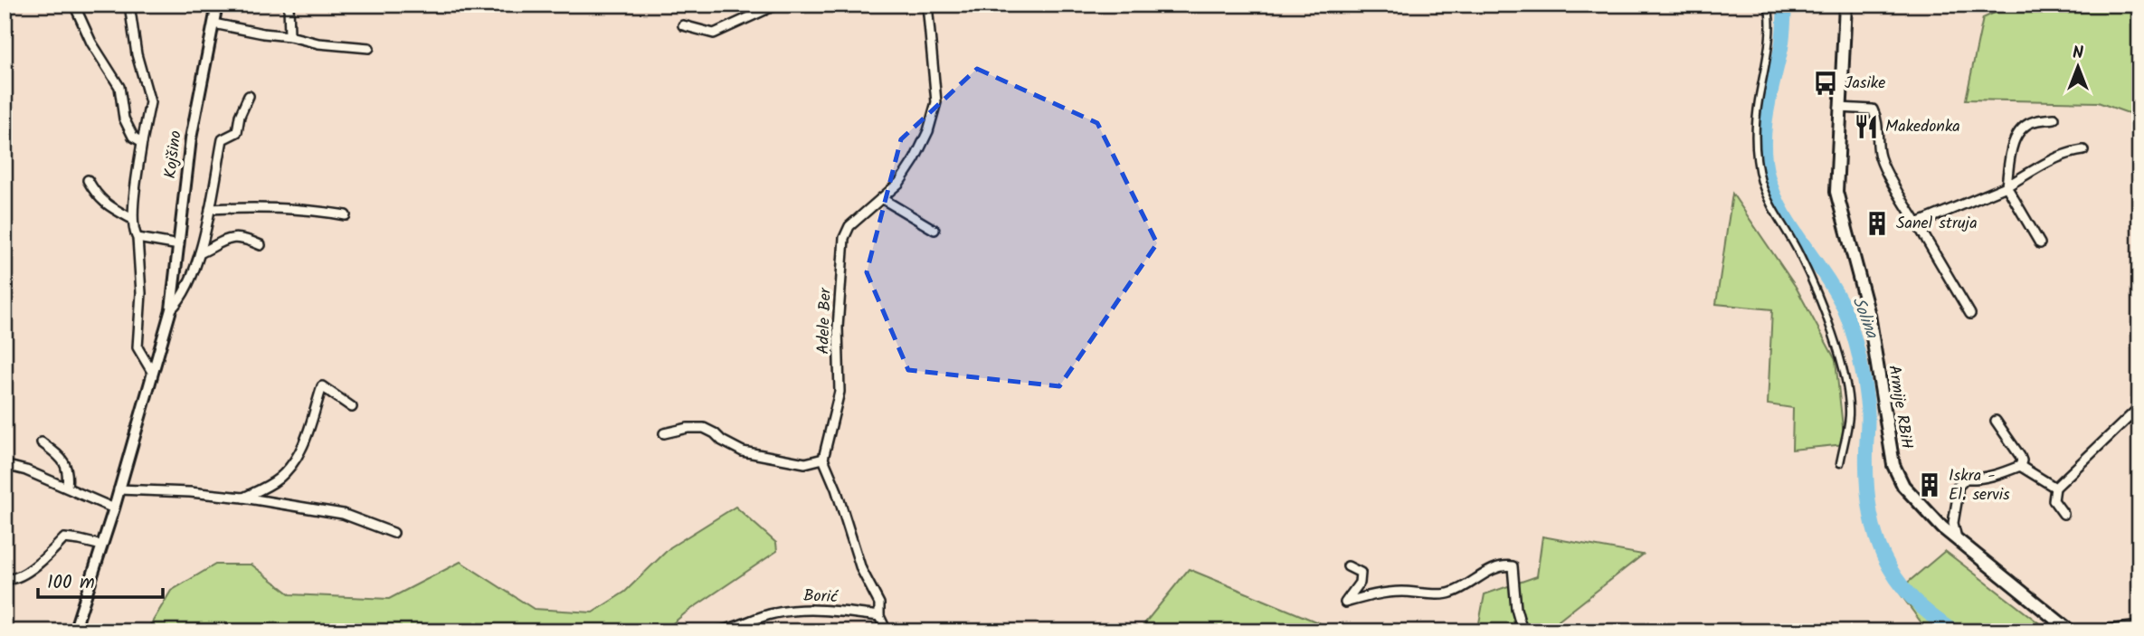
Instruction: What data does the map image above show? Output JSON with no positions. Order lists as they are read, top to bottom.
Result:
{
  "streets": {
    "main road": ["Armije RBiH"],
    "street": ["Kojšino", "Adele Ber", "Borić"]
  },
  "water": ["Solina"],
  "places": {
    "bus stop": ["Jasike"],
    "restaurant": ["Makedonka"],
    "building": ["Sanel struja", "Iskra - El. servis"]
  },
  "scale_bar": "100 m",
  "north": "top"
}
